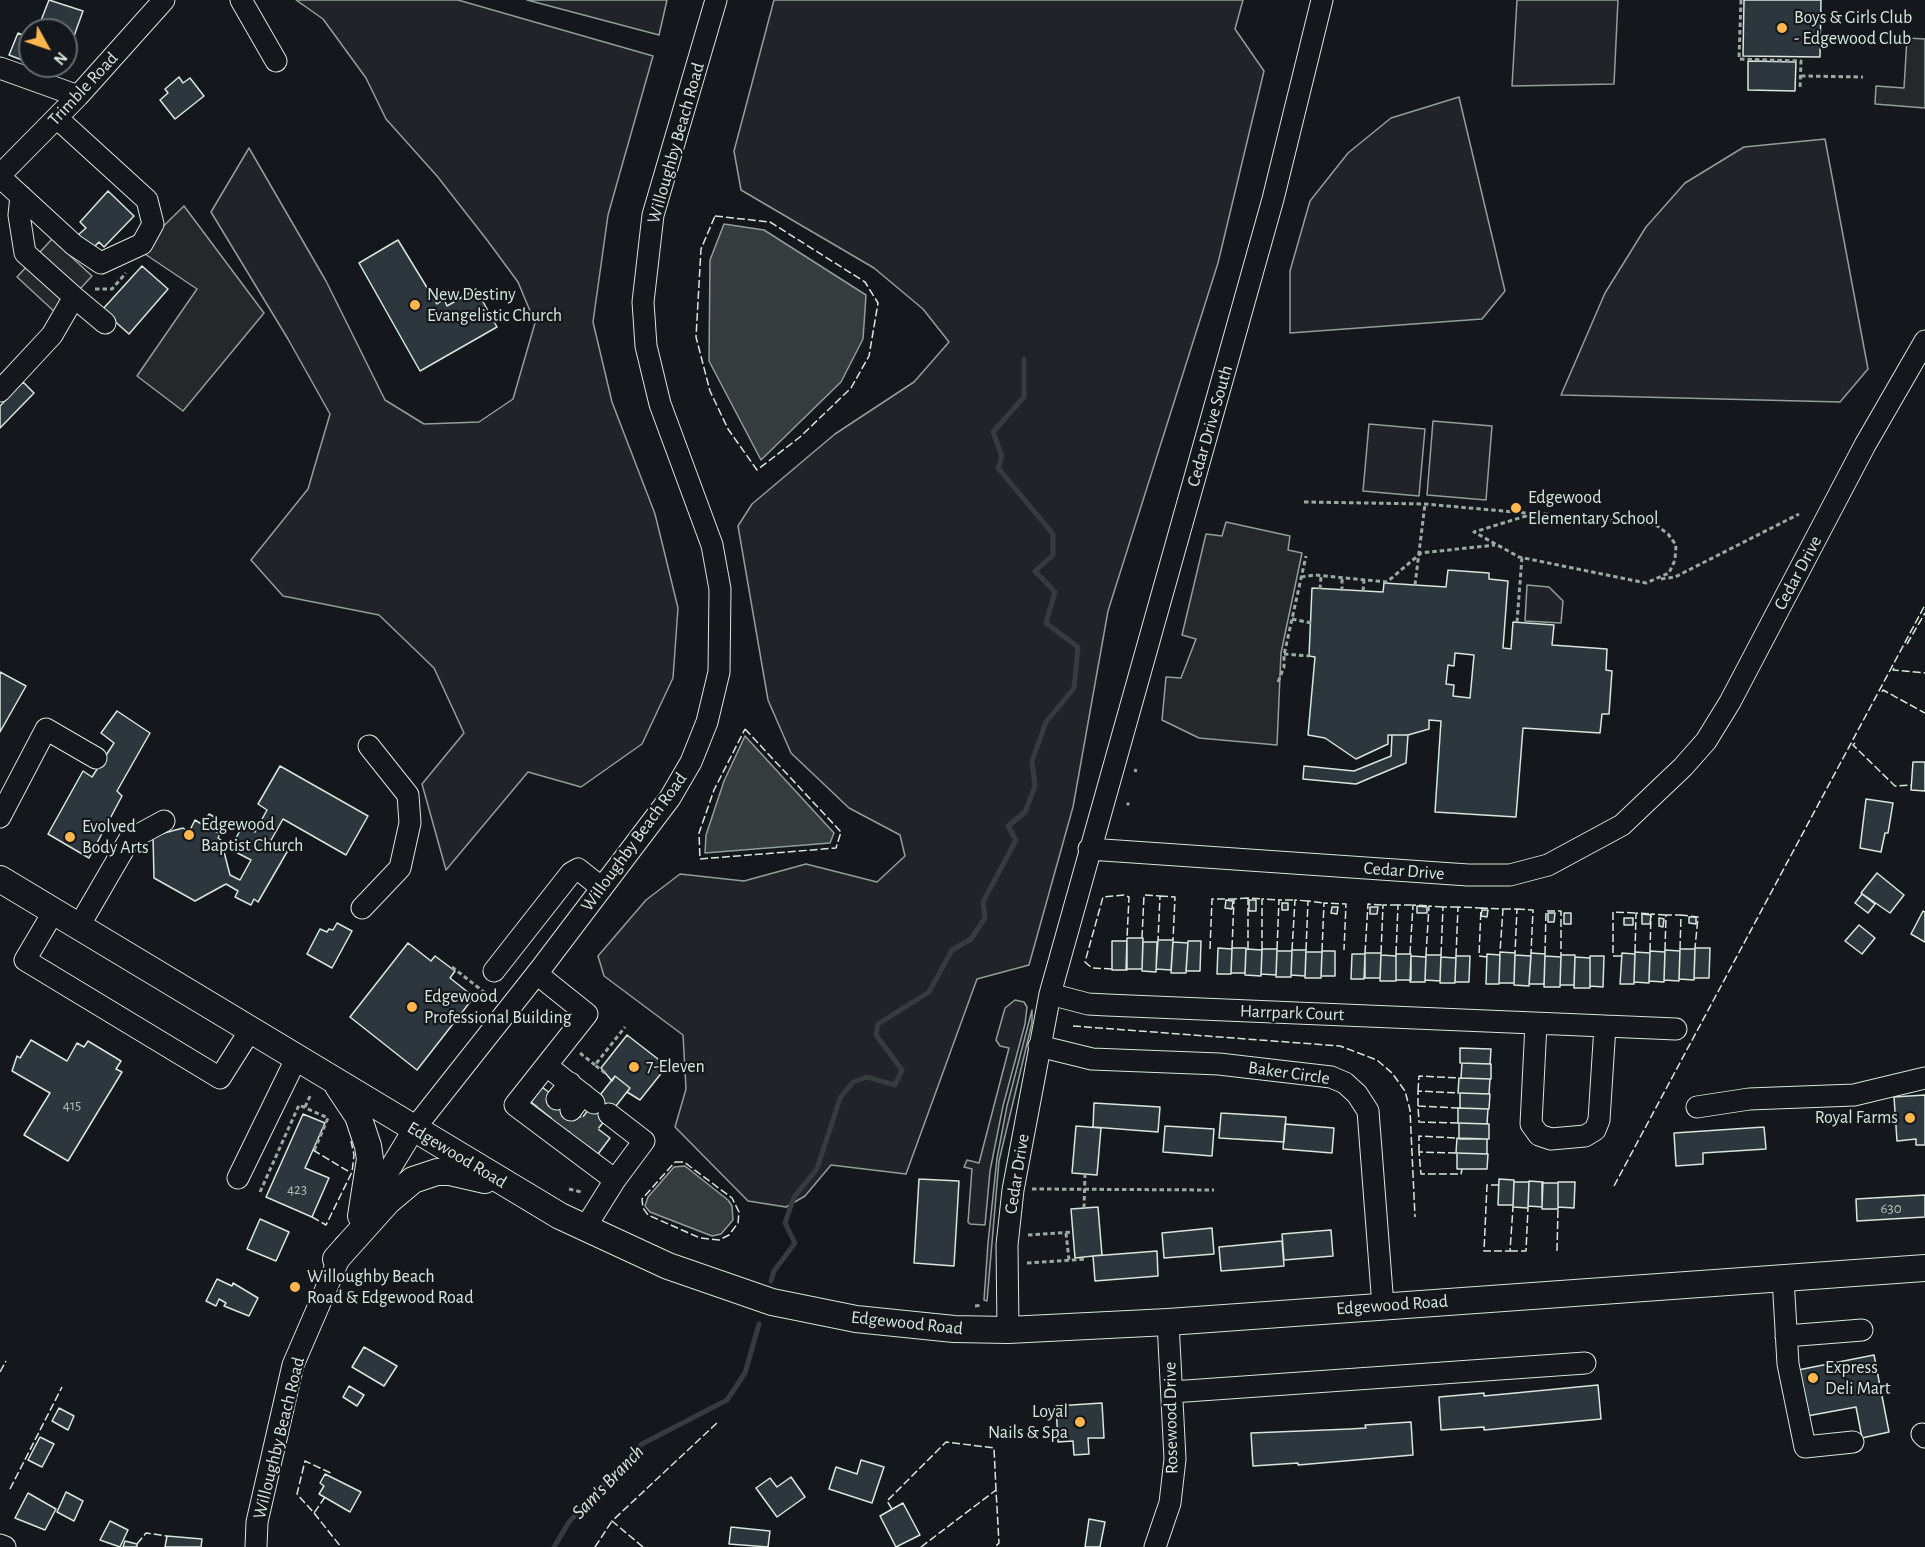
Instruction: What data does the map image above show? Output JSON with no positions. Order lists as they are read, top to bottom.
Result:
{
  "streets": {
    "main road": ["Edgewood Road"],
    "street": [
      "Trimble Road",
      "Willoughby Beach Road",
      "Cedar Drive South",
      "Cedar Drive",
      "Harrpark Court",
      "Baker Circle",
      "Rosewood Drive"
    ]
  },
  "crossings": [
    ["Willoughby Beach Road", "Edgewood Road"],
    ["Cedar Drive South", "Cedar Drive"],
    ["Cedar Drive", "Harrpark Court"],
    ["Cedar Drive", "Baker Circle"],
    ["Cedar Drive", "Edgewood Road"],
    ["Baker Circle", "Edgewood Road"],
    ["Edgewood Road", "Rosewood Drive"]
  ],
  "water": ["Sam's Branch"],
  "places": [
    "Boys & Girls Club - Edgewood Club",
    "New Destiny Evangelistic Church",
    "Edgewood Elementary School",
    "Edgewood Baptist Church",
    "Evolved Body Arts",
    "Edgewood Professional Building",
    "7-Eleven",
    "Royal Farms",
    "Willoughby Beach Road & Edgewood Road",
    "Express Deli Mart",
    "Loyal Nails & Spa"
  ],
  "house_numbers": ["415", "423", "630"],
  "north": "bottom right"
}
